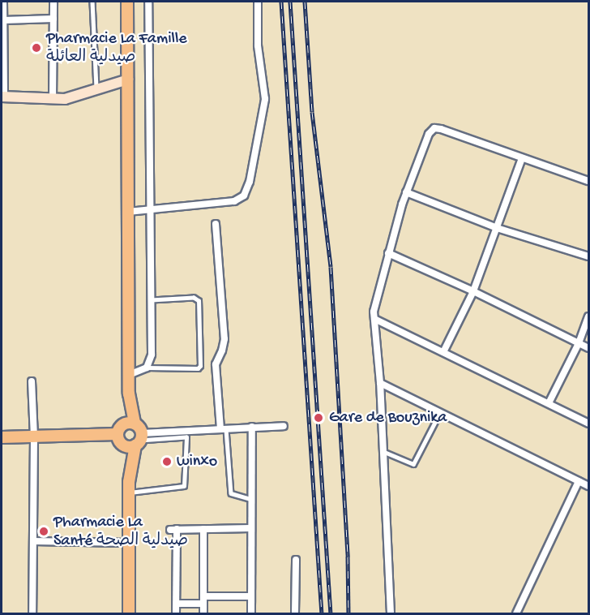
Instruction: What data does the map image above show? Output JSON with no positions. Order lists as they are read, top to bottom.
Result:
{
  "places": [
    "Pharmacie La Famille صيدلية العائلة",
    "Gare de Bouznika",
    "winxo",
    "Pharmacie La Santé صيدلية الصحة"
  ]
}
